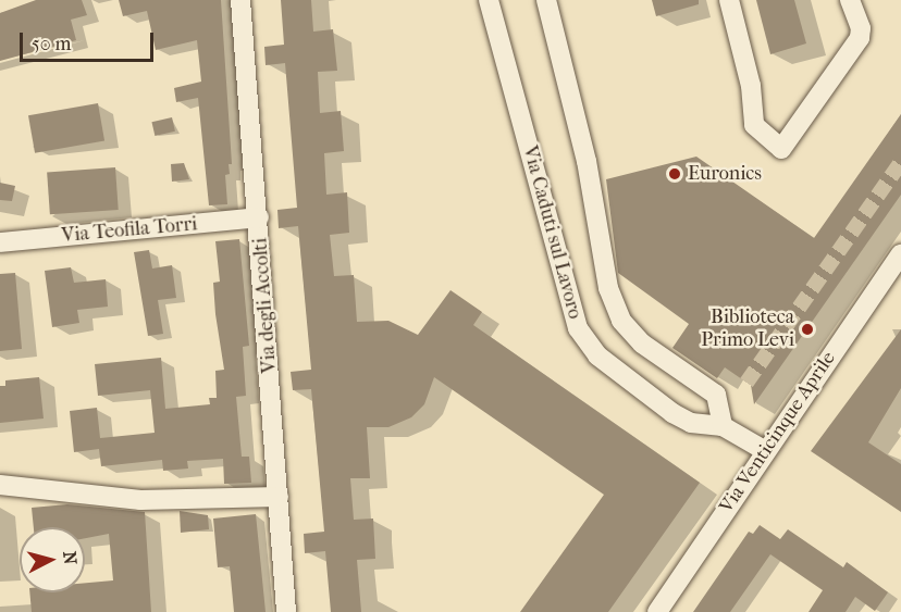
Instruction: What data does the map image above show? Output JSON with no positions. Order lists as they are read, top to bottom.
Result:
{
  "streets": {
    "street": [
      "Via Teofila Torri",
      "Via Caduti sul Lavoro",
      "Via degli Accolti",
      "Via Venticinque Aprile"
    ]
  },
  "crossings": [
    ["Via Teofila Torri", "Via degli Accolti"],
    ["Via Caduti sul Lavoro", "Via Venticinque Aprile"]
  ],
  "places": ["Euronics", "Biblioteca Primo Levi"],
  "scale_bar": "50 m",
  "north": "right"
}
